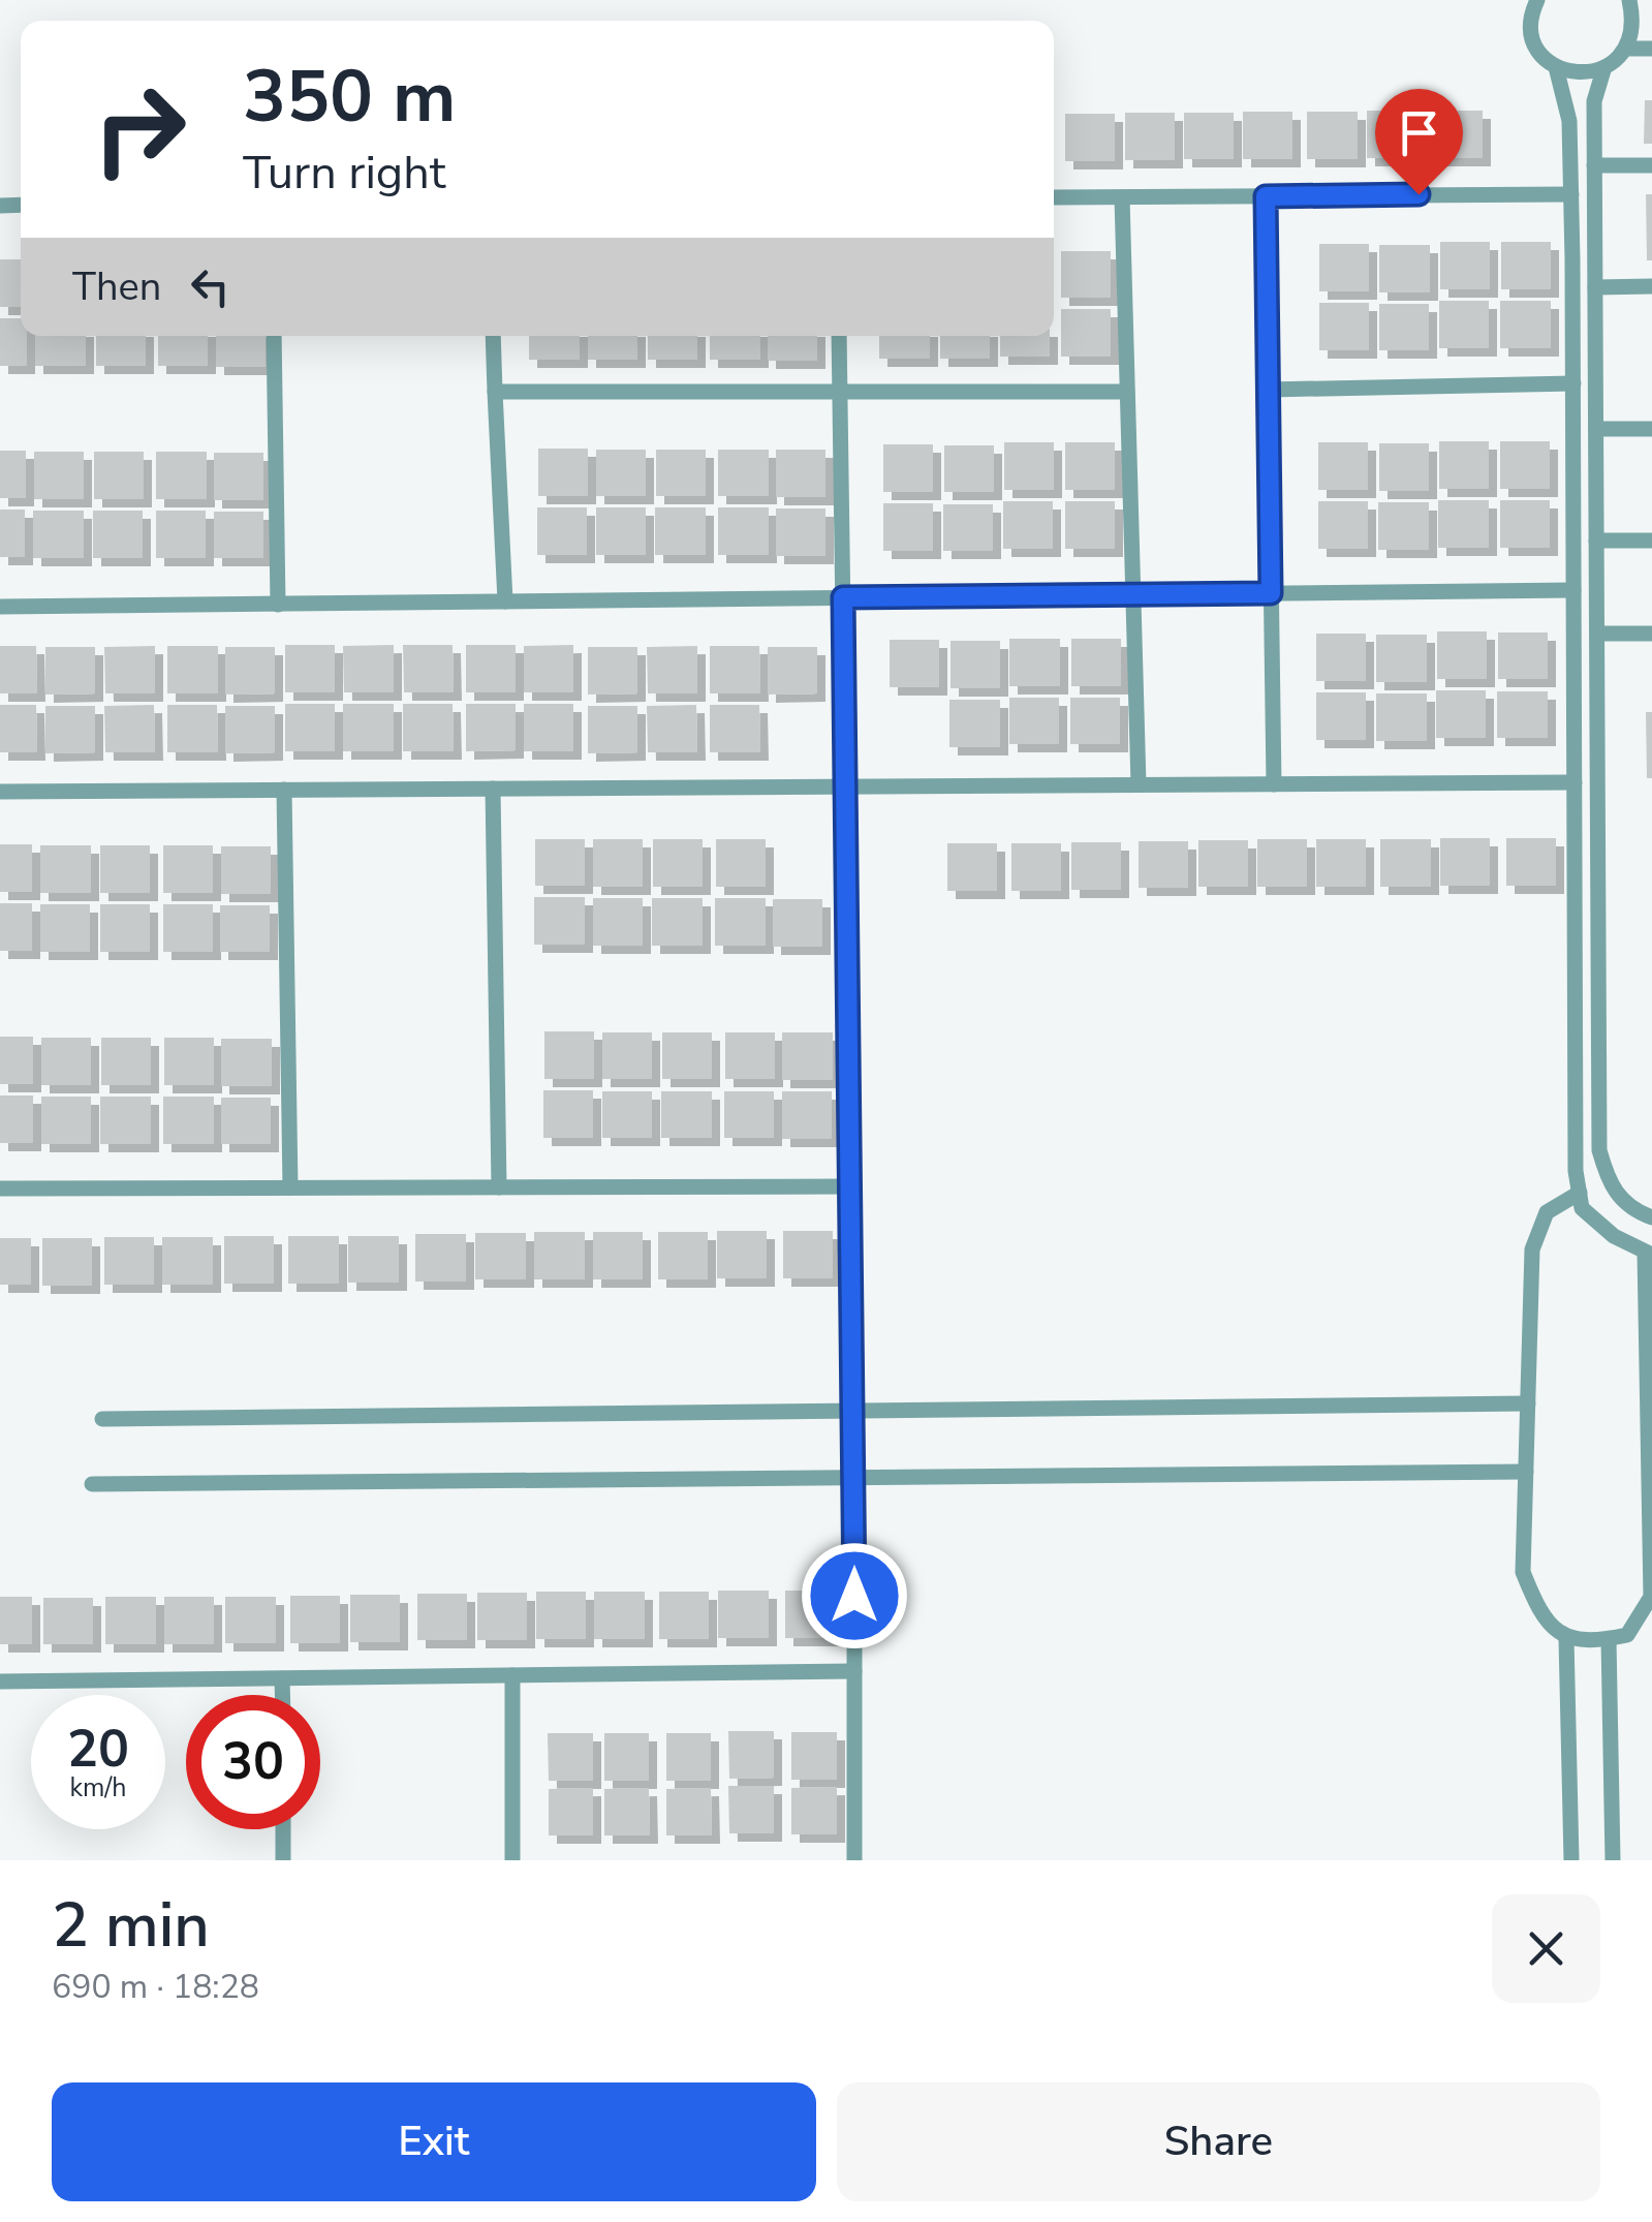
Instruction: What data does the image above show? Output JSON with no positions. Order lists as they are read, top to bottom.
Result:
{
  "page": {
    "turn": ["350 m", "Turn right"],
    "then": "Then",
    "speed": "20 km/h",
    "limit": "30",
    "heading": ["2 min", "690 m · 18:28"],
    "buttons": ["Exit", "Share"]
  }
}
